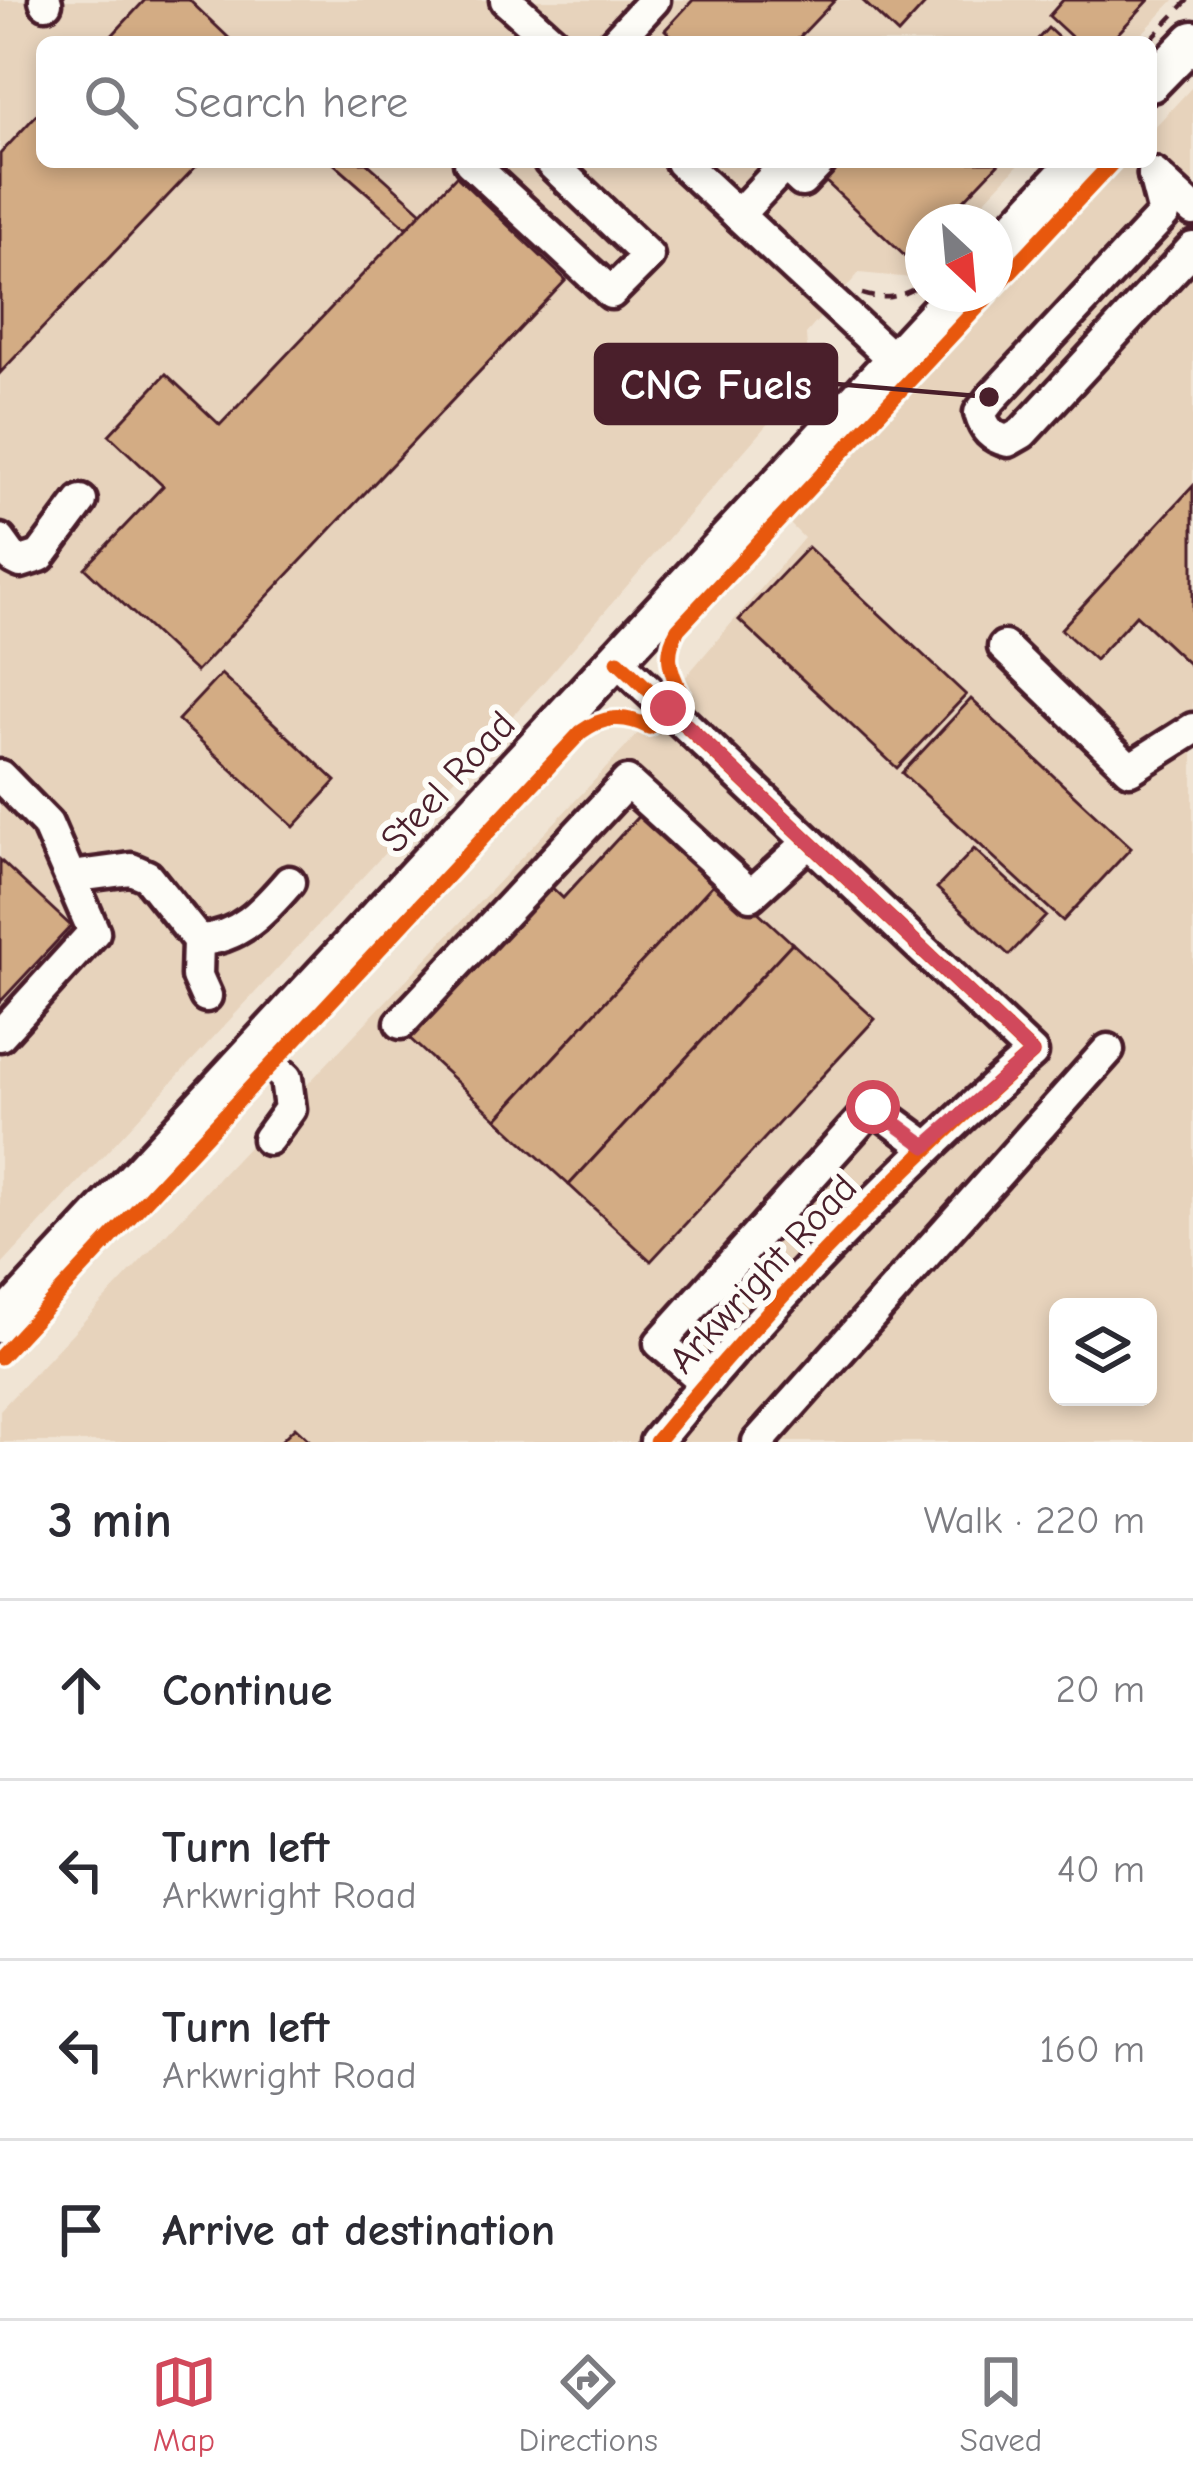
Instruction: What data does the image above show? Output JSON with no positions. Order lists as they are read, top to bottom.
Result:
{
  "streets": {
    "main road": ["Steel Road"],
    "street": ["Arkwright Road"]
  },
  "crossings": [
    ["Steel Road", "Arkwright Road"]
  ],
  "places": ["CNG Fuels"],
  "north": "bottom right",
  "page": {
    "search": "Search here",
    "heading": ["3 min", "Walk · 220 m"],
    "list": [
      ["Continue", "20 m"],
      ["Turn left", "Arkwright Road", "40 m"],
      ["Turn left", "Arkwright Road", "160 m"],
      "Arrive at destination"
    ],
    "nav": ["Map", "Directions", "Saved"]
  }
}
